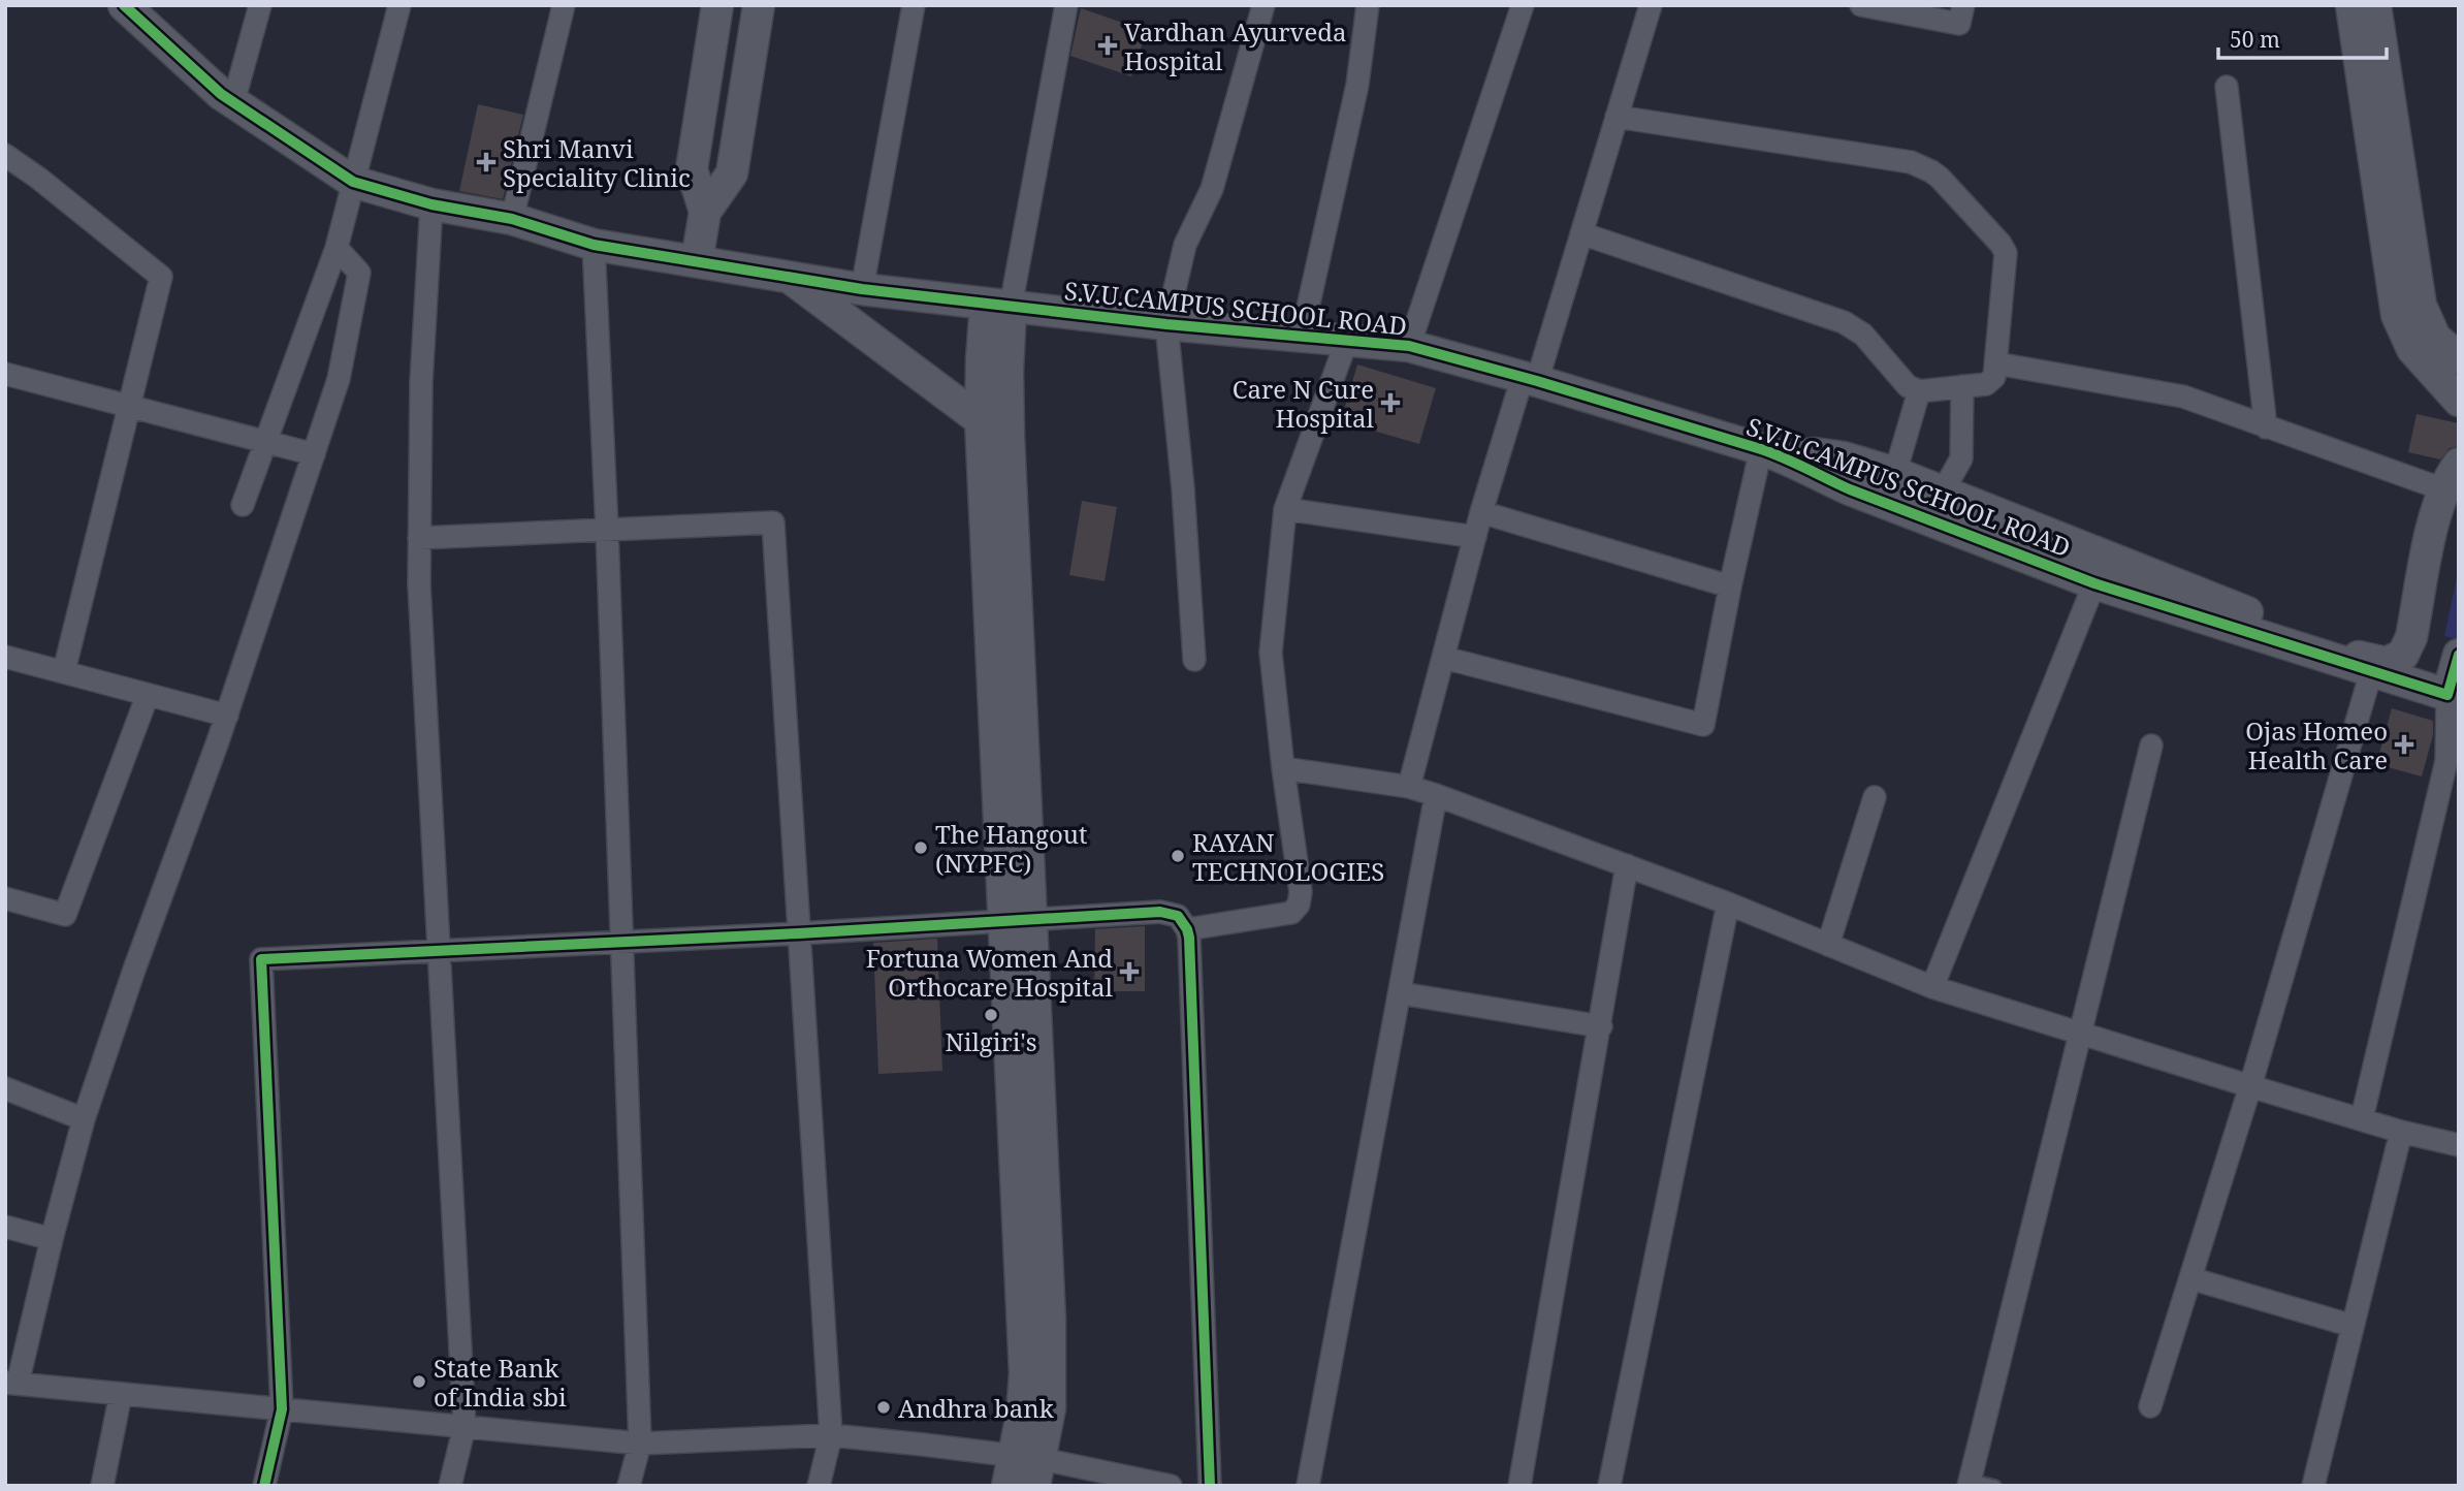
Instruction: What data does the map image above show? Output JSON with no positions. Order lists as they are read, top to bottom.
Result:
{
  "streets": {
    "street": ["S.V.U.CAMPUS SCHOOL ROAD"]
  },
  "places": {
    "health": [
      "Vardhan Ayurveda Hospital",
      "Shri Manvi Speciality Clinic",
      "Care N Cure Hospital",
      "Ojas Homeo Health Care",
      "Fortuna Women And Orthocare Hospital"
    ],
    "other": [
      "The Hangout (NYPFC)",
      "RAYAN TECHNOLOGIES",
      "Nilgiri's",
      "State Bank of India sbi",
      "Andhra bank"
    ]
  },
  "scale_bar": "50 m"
}
